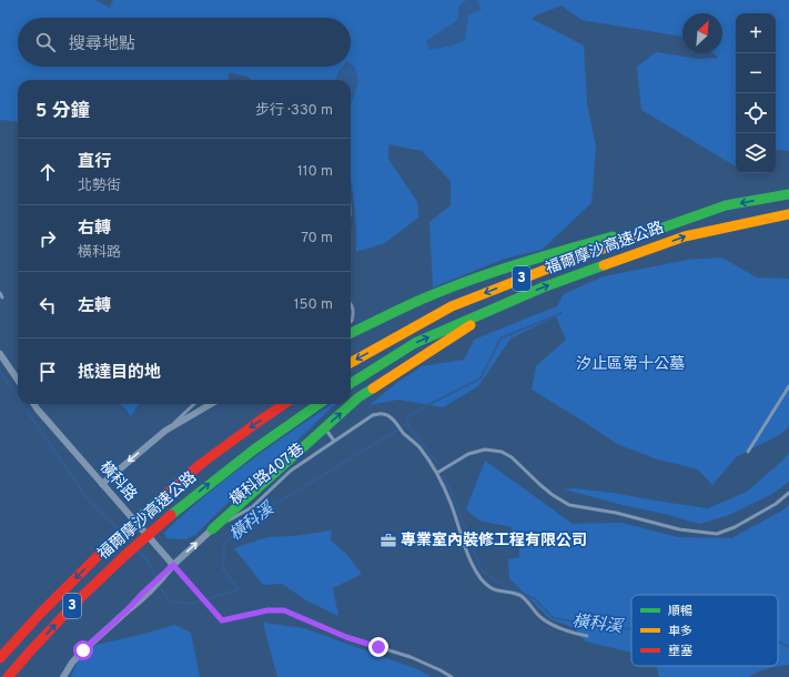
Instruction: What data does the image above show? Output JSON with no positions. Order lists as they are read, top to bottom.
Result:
{
  "streets": {
    "highway": ["福爾摩沙高速公路", "3"],
    "street": ["橫科路407巷", "橫科路"]
  },
  "crossings": [
    ["橫科路407巷", "橫科路"]
  ],
  "water": ["橫科溪"],
  "parks": ["汐止區第十公墓"],
  "places": {
    "office": ["專業室內裝修工程有限公司"]
  },
  "legend": ["順暢", "車多", "壅塞"],
  "north": "top right",
  "page": {
    "map_buttons": ["+", "−"],
    "search": "搜尋地點",
    "heading": ["5 分鐘", "步行 · 330 m"],
    "list": [
      ["直行", "北勢街", "110 m"],
      ["右轉", "橫科路", "70 m"],
      ["左轉", "150 m"],
      "抵達目的地"
    ]
  }
}
